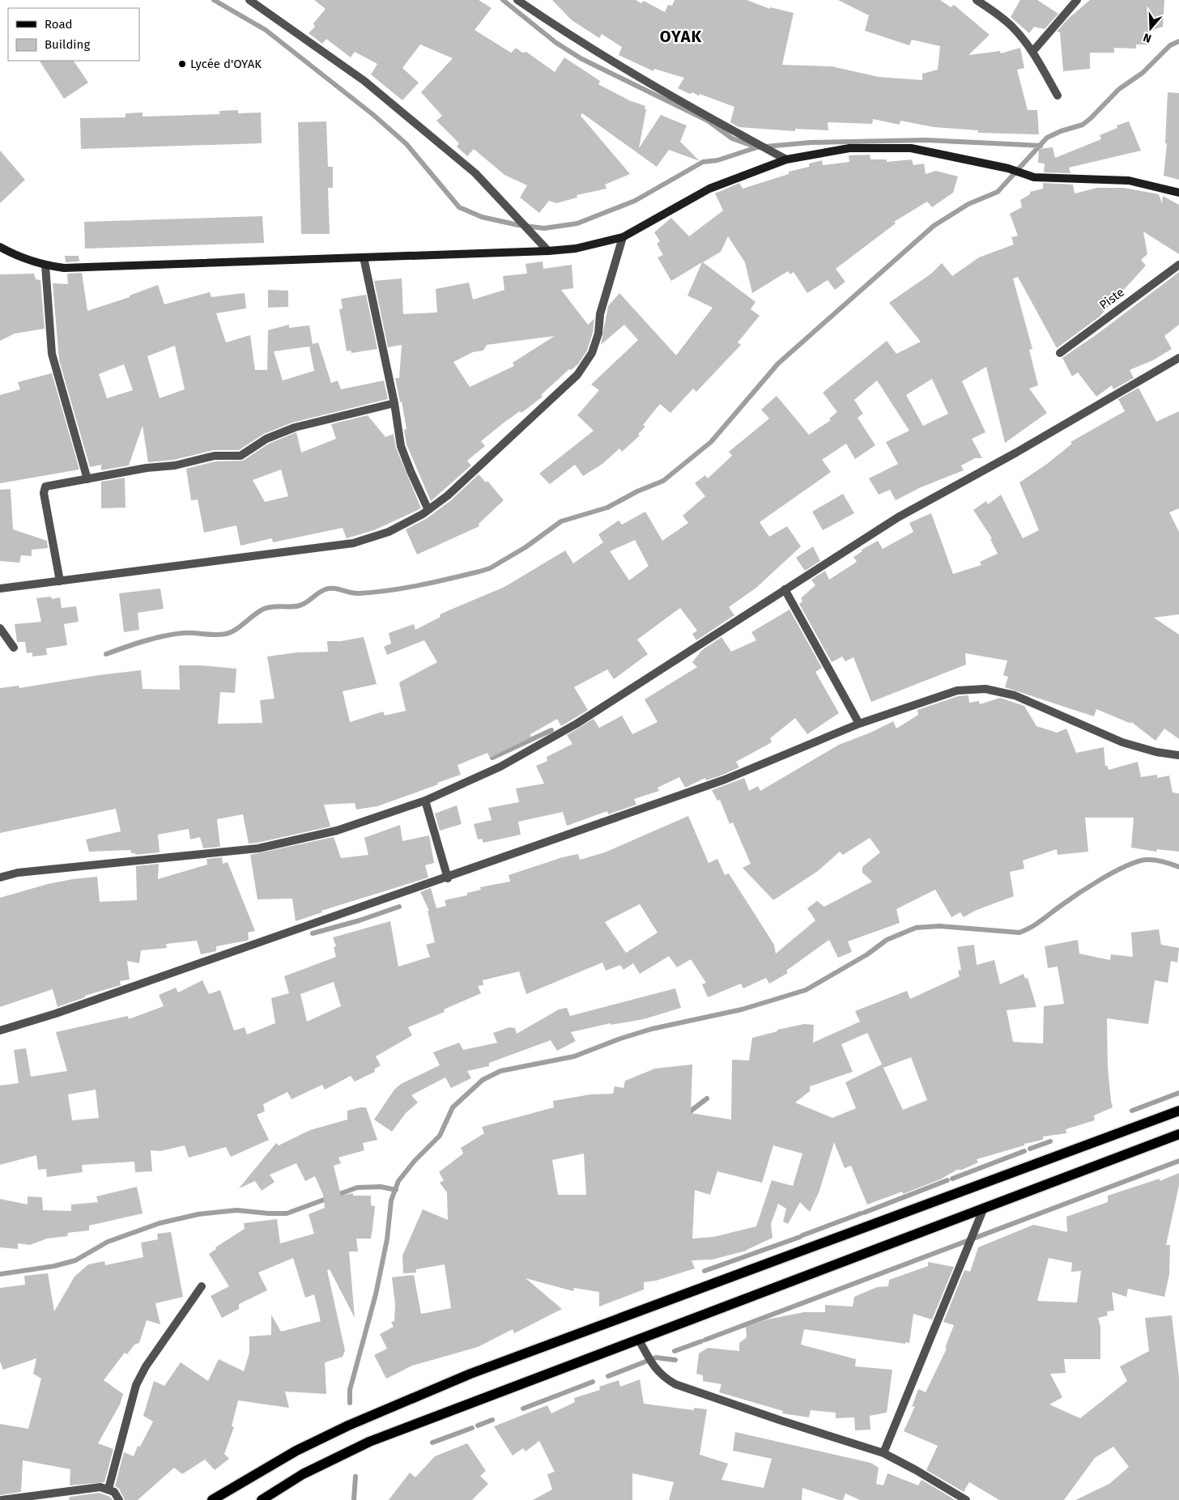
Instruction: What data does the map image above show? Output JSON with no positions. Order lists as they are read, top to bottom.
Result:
{
  "streets": {
    "street": ["Piste"]
  },
  "districts": ["OYAK"],
  "places": ["Lycée d'OYAK"],
  "legend": ["Road", "Building"],
  "north": "bottom"
}
